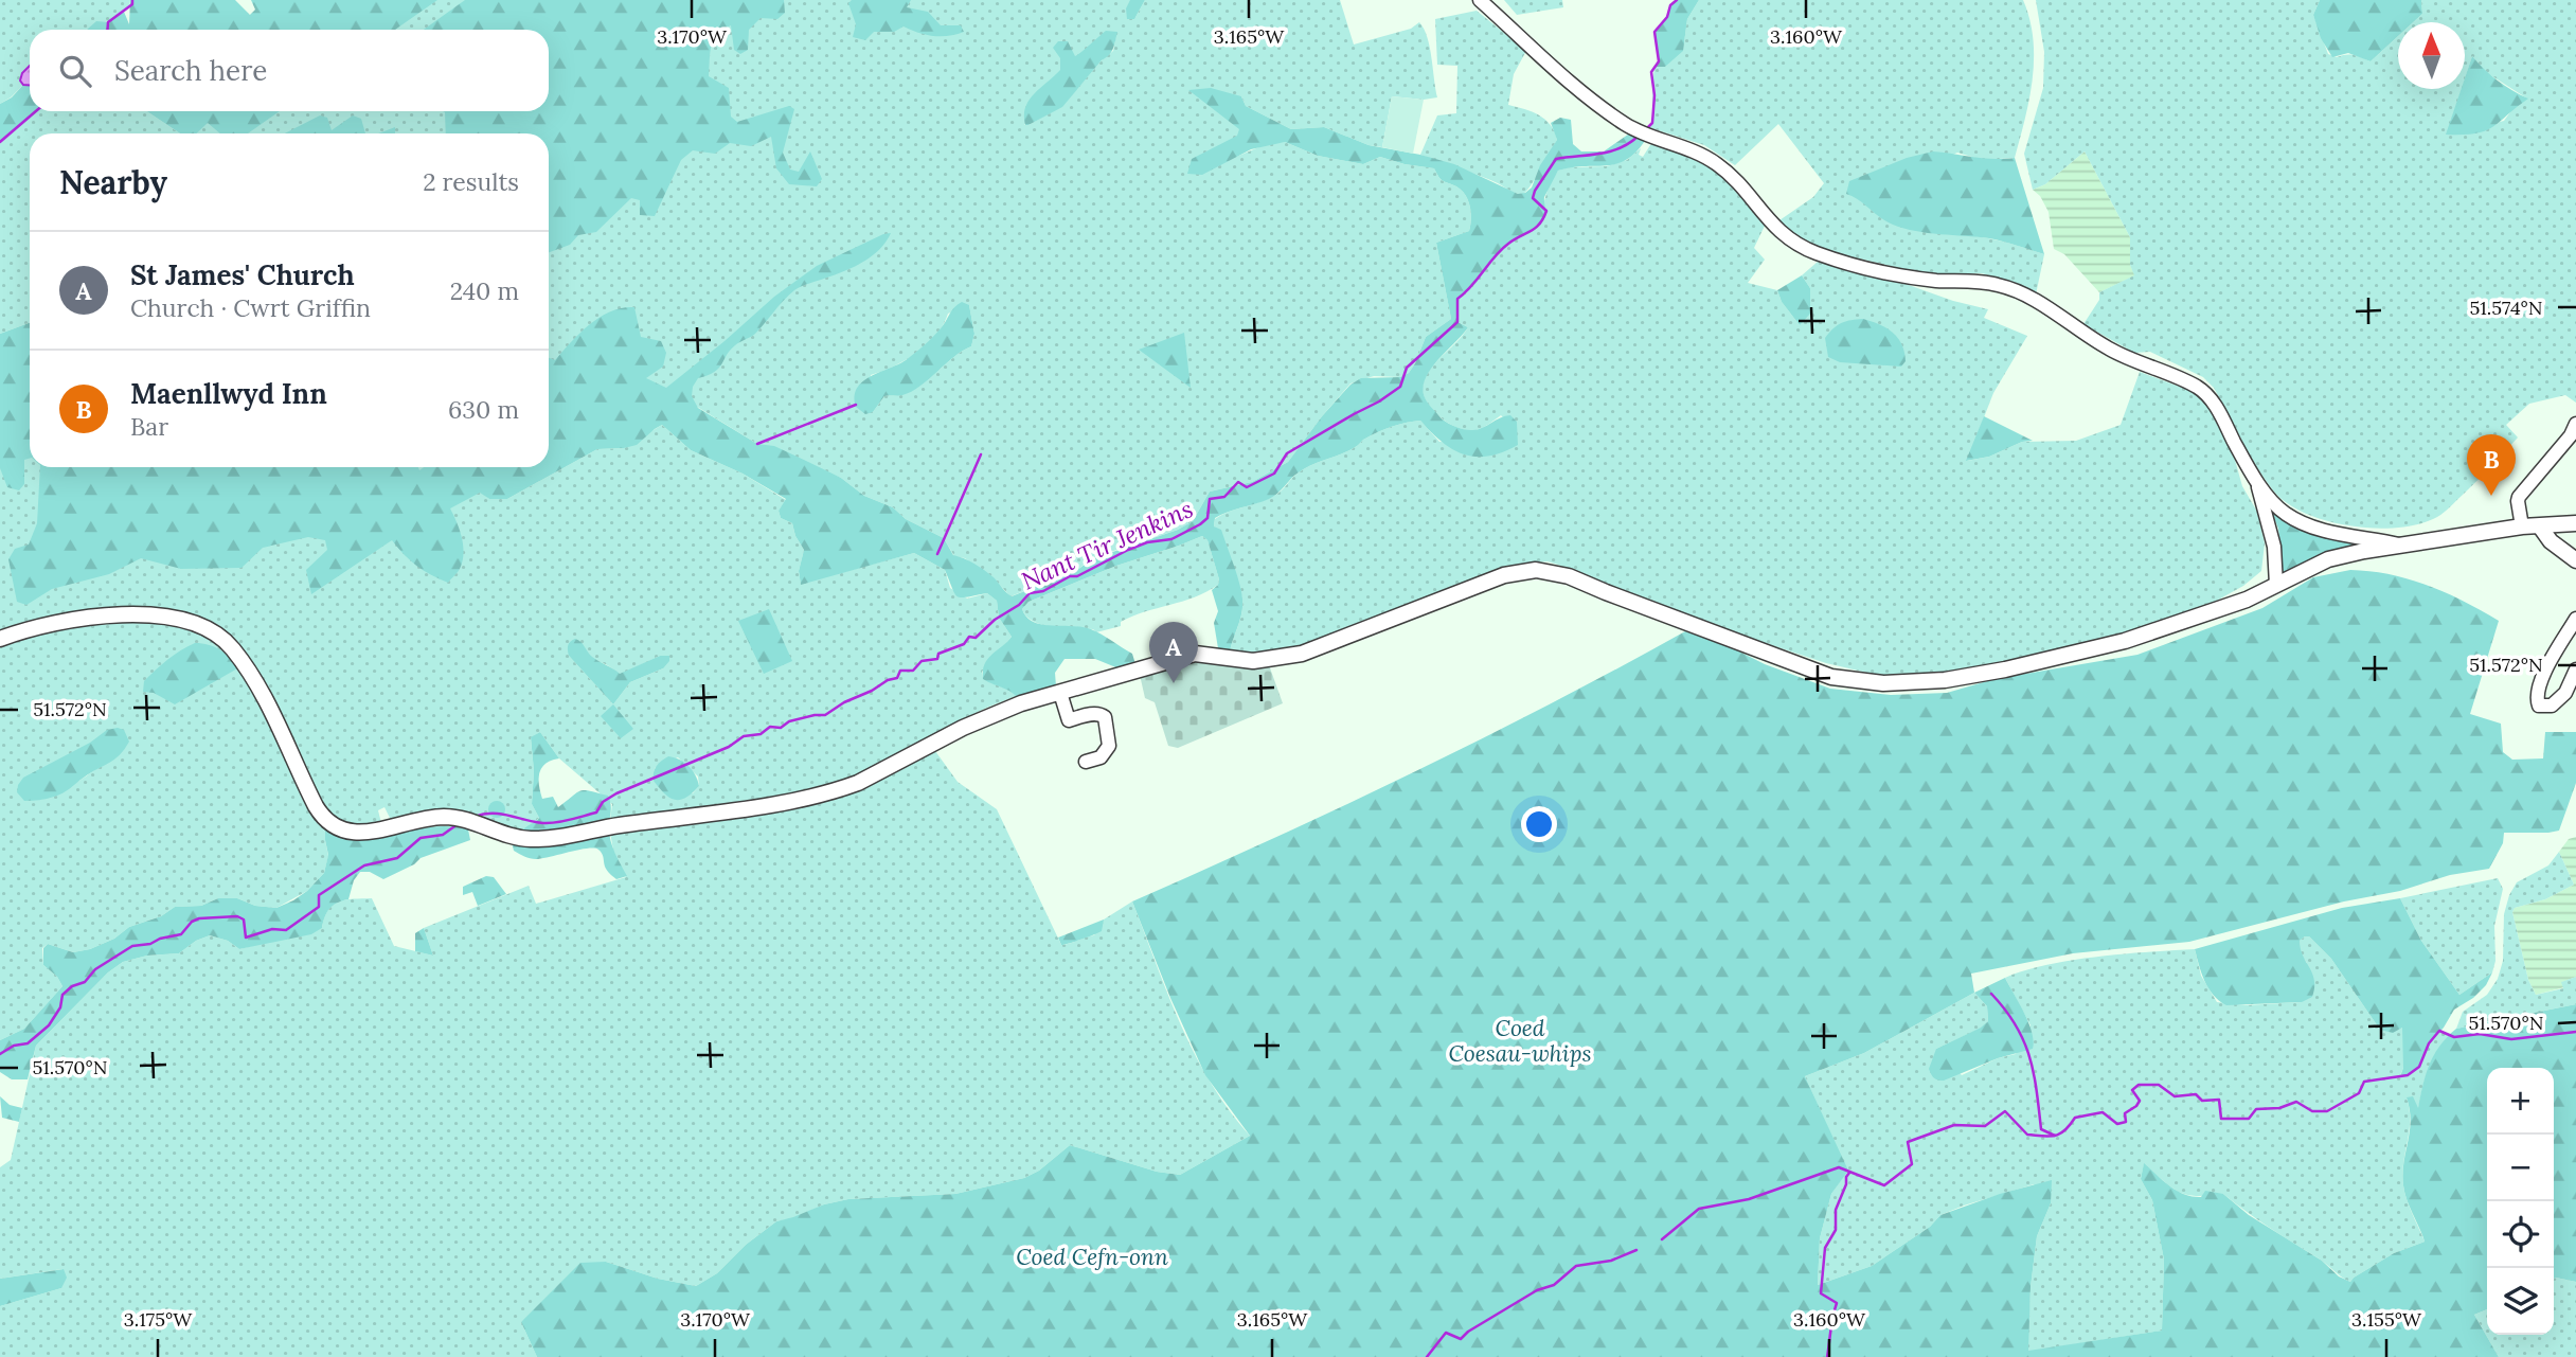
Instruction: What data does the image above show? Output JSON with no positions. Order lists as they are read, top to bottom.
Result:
{
  "water": ["Nant Tir Jenkins"],
  "parks": ["Coed Coesau-whips", "Coed Cefn-onn"],
  "north": "top",
  "page": {
    "search": "Search here",
    "heading": ["Nearby", "2 results"],
    "list": [
      {
        "mark": "A",
        "name": "St James' Church",
        "note": "Church · Cwrt Griffin",
        "value": "240 m"
      },
      {
        "mark": "B",
        "name": "Maenllwyd Inn",
        "note": "Bar",
        "value": "630 m"
      }
    ],
    "pins": ["B", "A"],
    "map_buttons": ["+", "−"]
  },
  "coordinates": [
    "3.170°W",
    "3.165°W",
    "3.160°W",
    "51.574°N",
    "51.572°N",
    "51.570°N",
    "3.175°W",
    "3.155°W"
  ]
}
